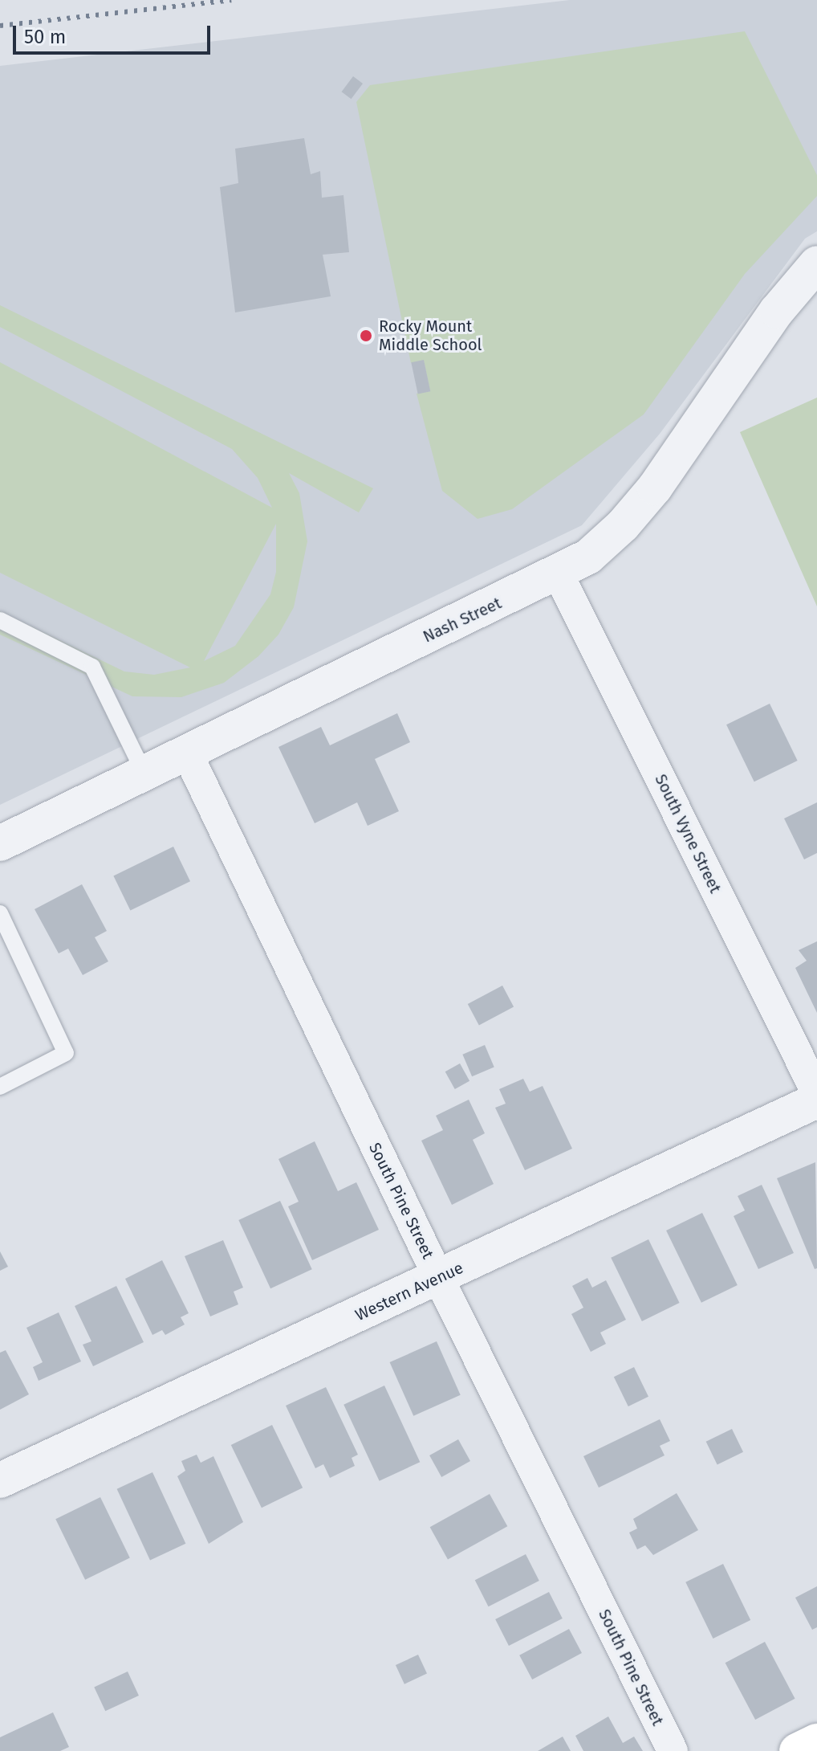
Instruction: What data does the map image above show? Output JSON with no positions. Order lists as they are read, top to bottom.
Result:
{
  "streets": {
    "street": [
      "Nash Street",
      "South Vyne Street",
      "South Pine Street",
      "Western Avenue"
    ]
  },
  "crossings": [
    ["Nash Street", "South Vyne Street"],
    ["Nash Street", "South Pine Street"],
    ["South Pine Street", "Western Avenue"]
  ],
  "places": ["Rocky Mount Middle School"],
  "scale_bar": "50 m"
}
